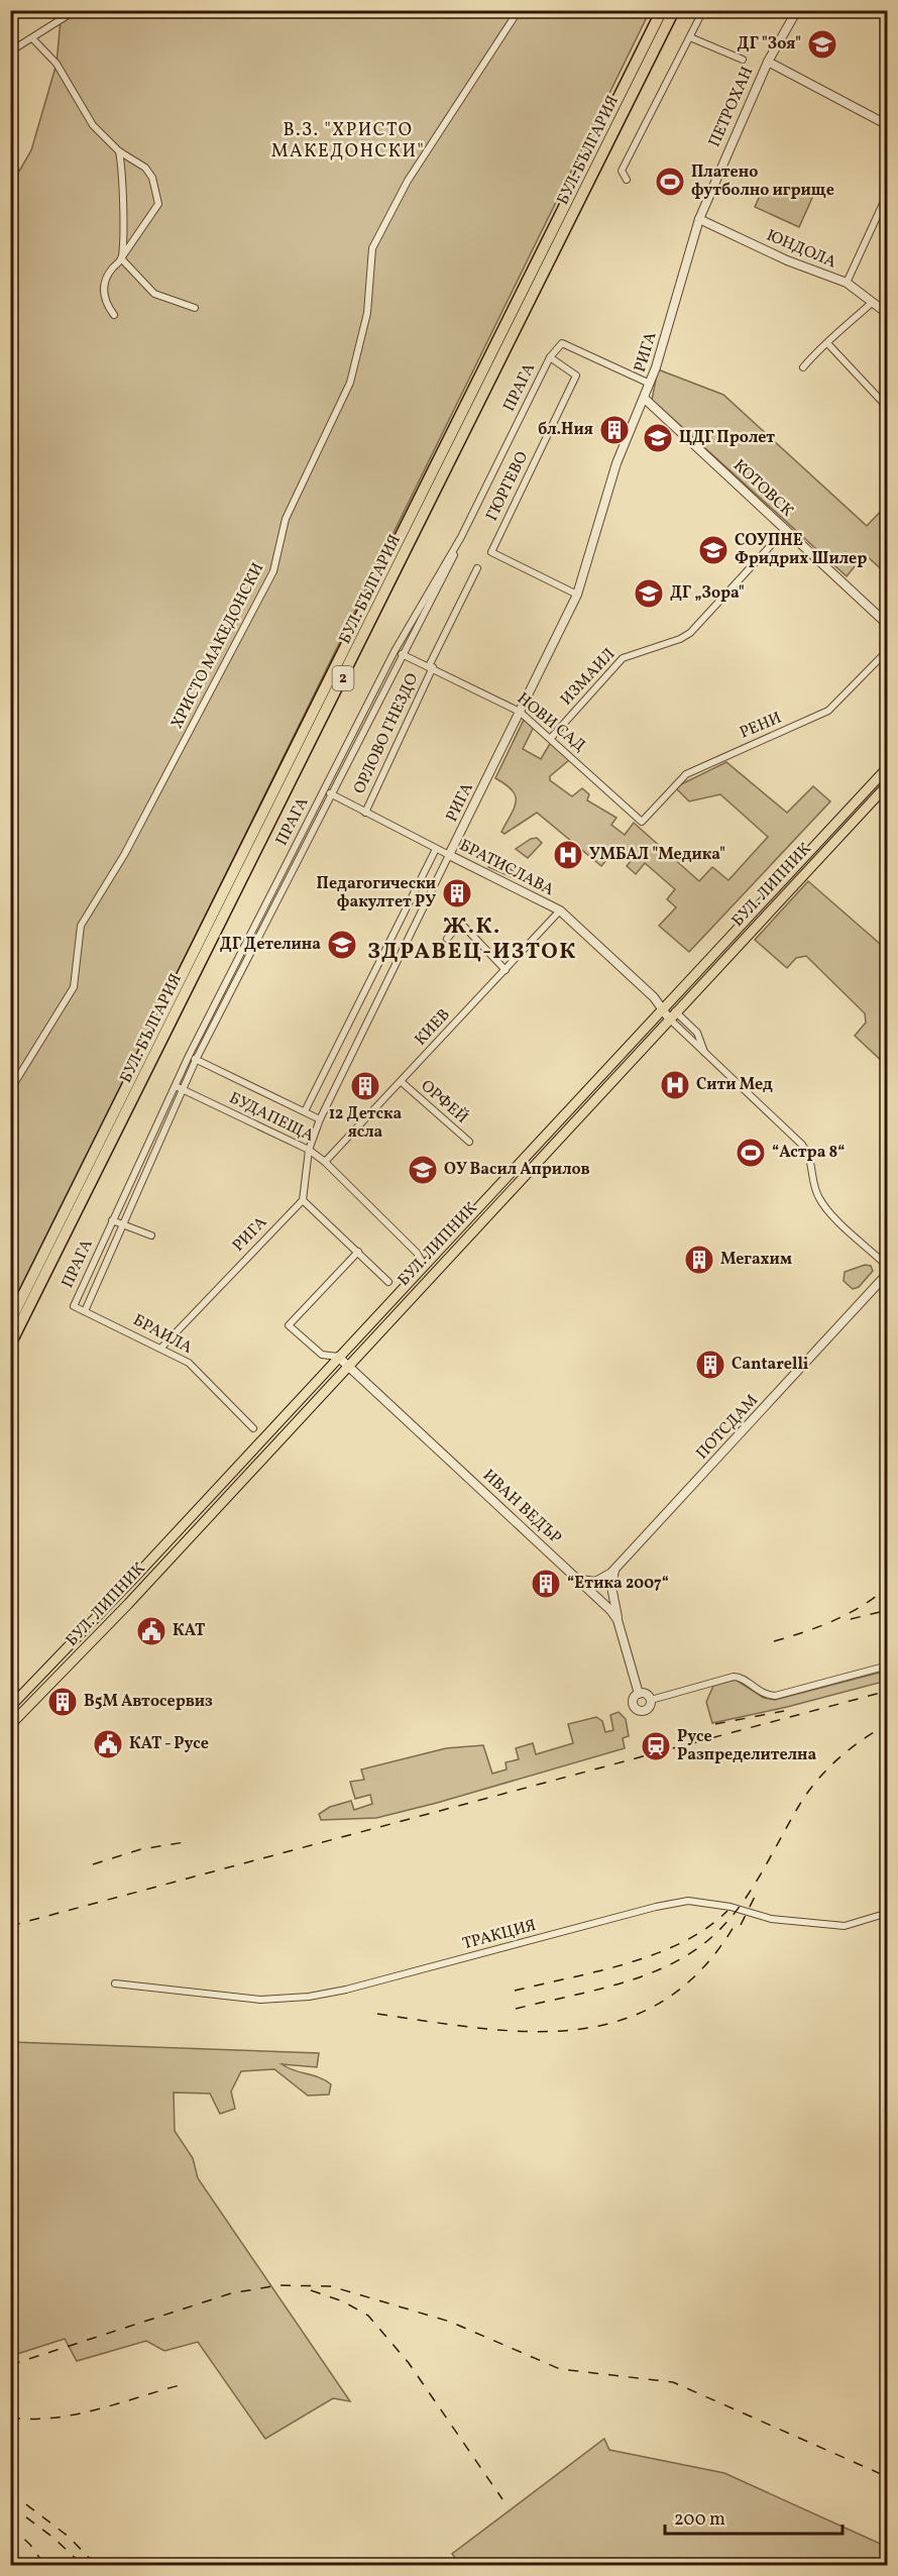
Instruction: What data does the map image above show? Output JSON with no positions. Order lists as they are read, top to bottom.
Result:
{
  "streets": {
    "highway": ["БУЛ. БЪЛГАРИЯ", "2"],
    "main road": ["БУЛ. ЛИПНИК"],
    "street": [
      "ПЕТРОХАН",
      "ЮНДОЛА",
      "РИГА",
      "ПРАГА",
      "ГЮРГЕВО",
      "КОТОВСК",
      "ХРИСТО МАКЕДОНСКИ",
      "ИЗМАИЛ",
      "НОВИ САД",
      "РЕНИ",
      "ОРЛОВО ГНЕЗДО",
      "БРАТИСЛАВА",
      "КИЕВ",
      "ОРФЕЙ",
      "БУДАПЕЩА",
      "БРАИЛА",
      "ПОТСДАМ",
      "ИВАН ВЕДЪР",
      "ТРАКЦИЯ"
    ]
  },
  "crossings": [
    ["ПЕТРОХАН", "ЮНДОЛА"],
    ["ПЕТРОХАН", "РИГА"],
    ["ЮНДОЛА", "РИГА"],
    ["РИГА", "ГЮРГЕВО"],
    ["РИГА", "КОТОВСК"],
    ["РИГА", "НОВИ САД"],
    ["РИГА", "БРАТИСЛАВА"],
    ["РИГА", "БУДАПЕЩА"],
    ["РИГА", "БРАИЛА"],
    ["ПРАГА", "ГЮРГЕВО"],
    ["ПРАГА", "НОВИ САД"],
    ["ПРАГА", "БРАТИСЛАВА"],
    ["ПРАГА", "БУДАПЕЩА"],
    ["ПРАГА", "БРАИЛА"],
    ["КОТОВСК", "ИЗМАИЛ"],
    ["ИЗМАИЛ", "НОВИ САД"],
    ["НОВИ САД", "РЕНИ"],
    ["НОВИ САД", "ОРЛОВО ГНЕЗДО"],
    ["ОРЛОВО ГНЕЗДО", "БРАТИСЛАВА"],
    ["БРАТИСЛАВА", "БУЛ. ЛИПНИК"],
    ["БРАТИСЛАВА", "КИЕВ"],
    ["БУЛ. ЛИПНИК", "БУДАПЕЩА"],
    ["БУЛ. ЛИПНИК", "ИВАН ВЕДЪР"],
    ["КИЕВ", "ОРФЕЙ"],
    ["КИЕВ", "БУДАПЕЩА"],
    ["ПОТСДАМ", "ИВАН ВЕДЪР"]
  ],
  "districts": ["В.З. \"ХРИСТО МАКЕДОНСКИ\"", "Ж.К. ЗДРАВЕЦ-ИЗТОК"],
  "places": {
    "school or university": [
      "ДГ \"Зоя\"",
      "ЦДГ Пролет",
      "СОУПНЕ Фридрих Шилер",
      "ДГ „Зора\"",
      "ДГ Детелина",
      "ОУ Васил Априлов"
    ],
    "sports": ["Платено футболно игрище", "“Астра 8“"],
    "building": [
      "бл.Ния",
      "Педагогически факултет РУ",
      "12 Детска ясла",
      "Мегахим",
      "Cantarelli",
      "“Етика 2007“",
      "В5М Автосервиз"
    ],
    "hospital": ["УМБАЛ \"Медика\"", "Сити Мед"],
    "public building": ["КАТ", "КАТ - Русе"],
    "station": ["Русе Разпределителна"]
  },
  "scale_bar": "200 m"
}
